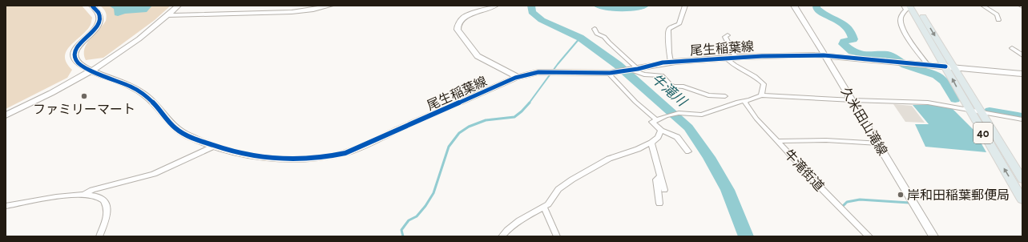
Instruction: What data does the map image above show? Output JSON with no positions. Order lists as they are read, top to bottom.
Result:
{
  "streets": {
    "main road": ["40"],
    "street": ["尾生稲葉線", "久米田山滝線", "牛滝街道"]
  },
  "crossings": [
    ["尾生稲葉線", "久米田山滝線"],
    ["尾生稲葉線", "40"]
  ],
  "water": ["牛滝川"],
  "places": ["ファミリーマート", "岸和田稲葉郵便局"]
}
